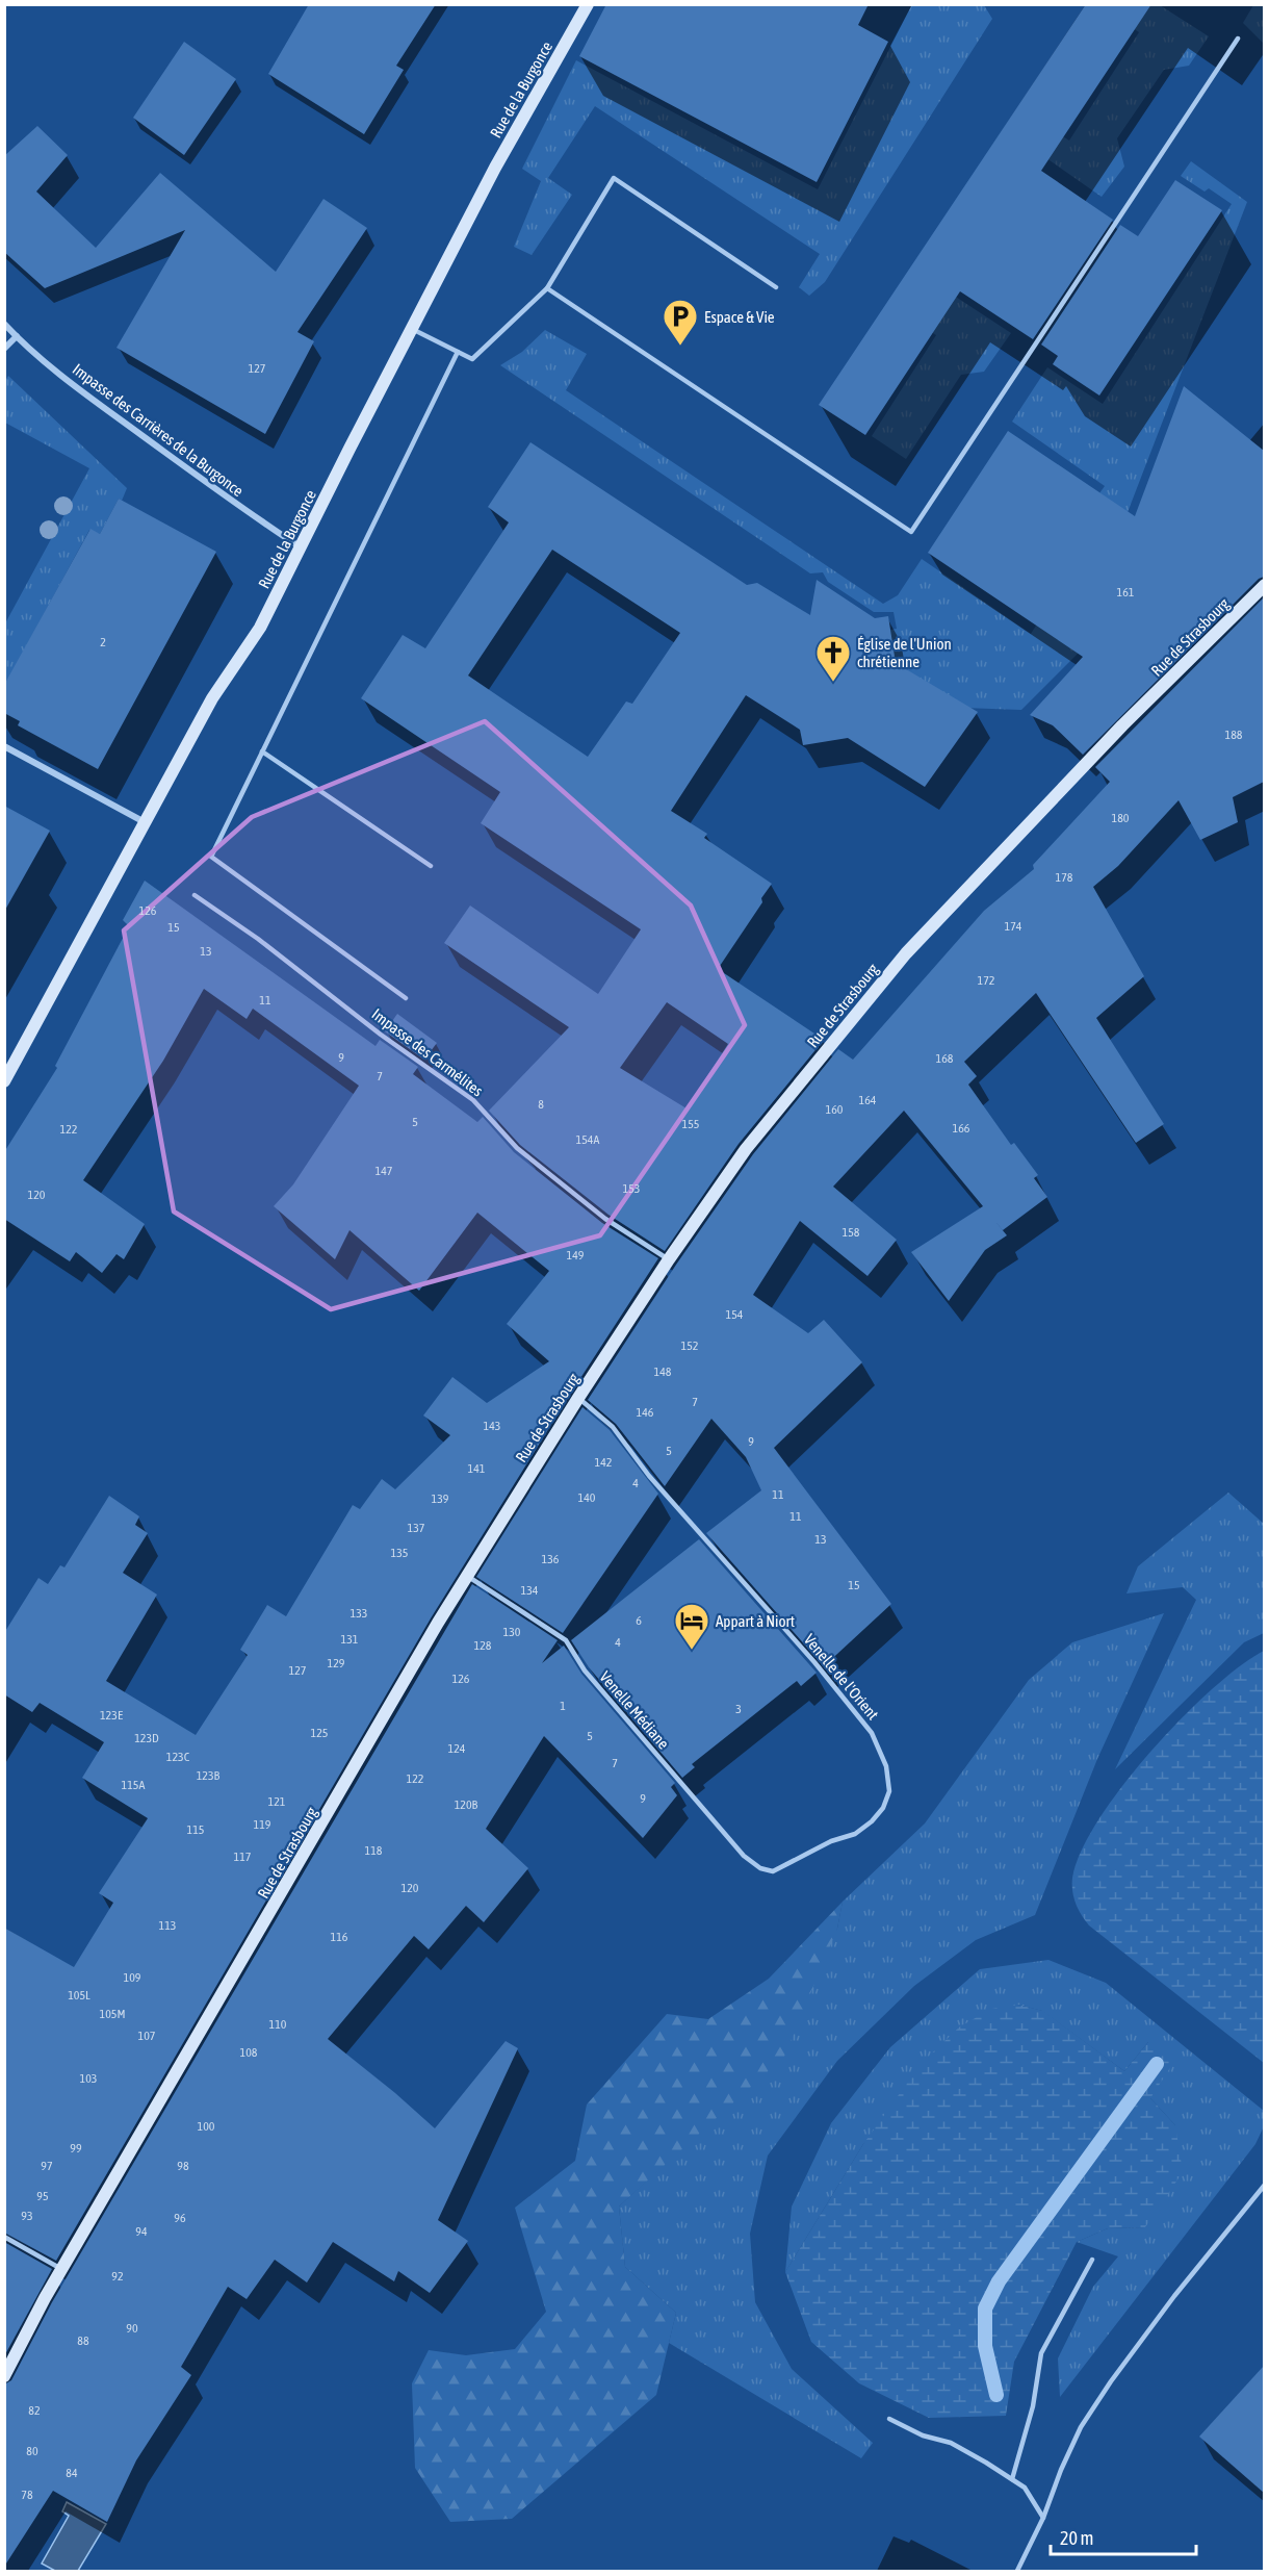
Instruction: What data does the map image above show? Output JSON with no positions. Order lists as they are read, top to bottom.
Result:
{
  "streets": {
    "street": ["Rue de la Burgonce", "Impasse des Carrières de la Burgonce", "Rue de Strasbourg"],
    "lane": ["Impasse des Carmélites", "Venelle de l'Orient", "Venelle Médiane"]
  },
  "crossings": [
    ["Rue de la Burgonce", "Impasse des Carrières de la Burgonce"],
    ["Rue de Strasbourg", "Impasse des Carmélites"],
    ["Rue de Strasbourg", "Venelle de l'Orient"],
    ["Rue de Strasbourg", "Venelle Médiane"],
    ["Venelle de l'Orient", "Venelle Médiane"]
  ],
  "places": {
    "parking": ["Espace & Vie"],
    "church": ["Église de l'Union chrétienne"],
    "hotel": ["Appart à Niort"]
  },
  "house_numbers": [
    "127",
    "161",
    "2",
    "188",
    "180",
    "178",
    "126",
    "174",
    "15",
    "13",
    "172",
    "11",
    "9",
    "168",
    "7",
    "164",
    "8",
    "160",
    "5",
    "155",
    "166",
    "122",
    "154A",
    "147",
    "153",
    "120",
    "158",
    "149",
    "154",
    "152",
    "148",
    "7",
    "146",
    "143",
    "9",
    "5",
    "142",
    "141",
    "4",
    "11",
    "140",
    "139",
    "11",
    "137",
    "13",
    "135",
    "136",
    "15",
    "134",
    "133",
    "6",
    "130",
    "131",
    "4",
    "128",
    "129",
    "127",
    "126",
    "1",
    "3",
    "123E",
    "125",
    "5",
    "123D",
    "124",
    "123C",
    "7",
    "123B",
    "122",
    "115A",
    "9",
    "121",
    "120B",
    "119",
    "115",
    "118",
    "117",
    "120",
    "113",
    "116",
    "109",
    "105L",
    "105M",
    "110",
    "107",
    "108",
    "103",
    "100",
    "99",
    "97",
    "98",
    "95",
    "93",
    "96",
    "94",
    "92",
    "90",
    "88",
    "82",
    "80",
    "84",
    "78"
  ],
  "scale_bar": "20 m"
}
